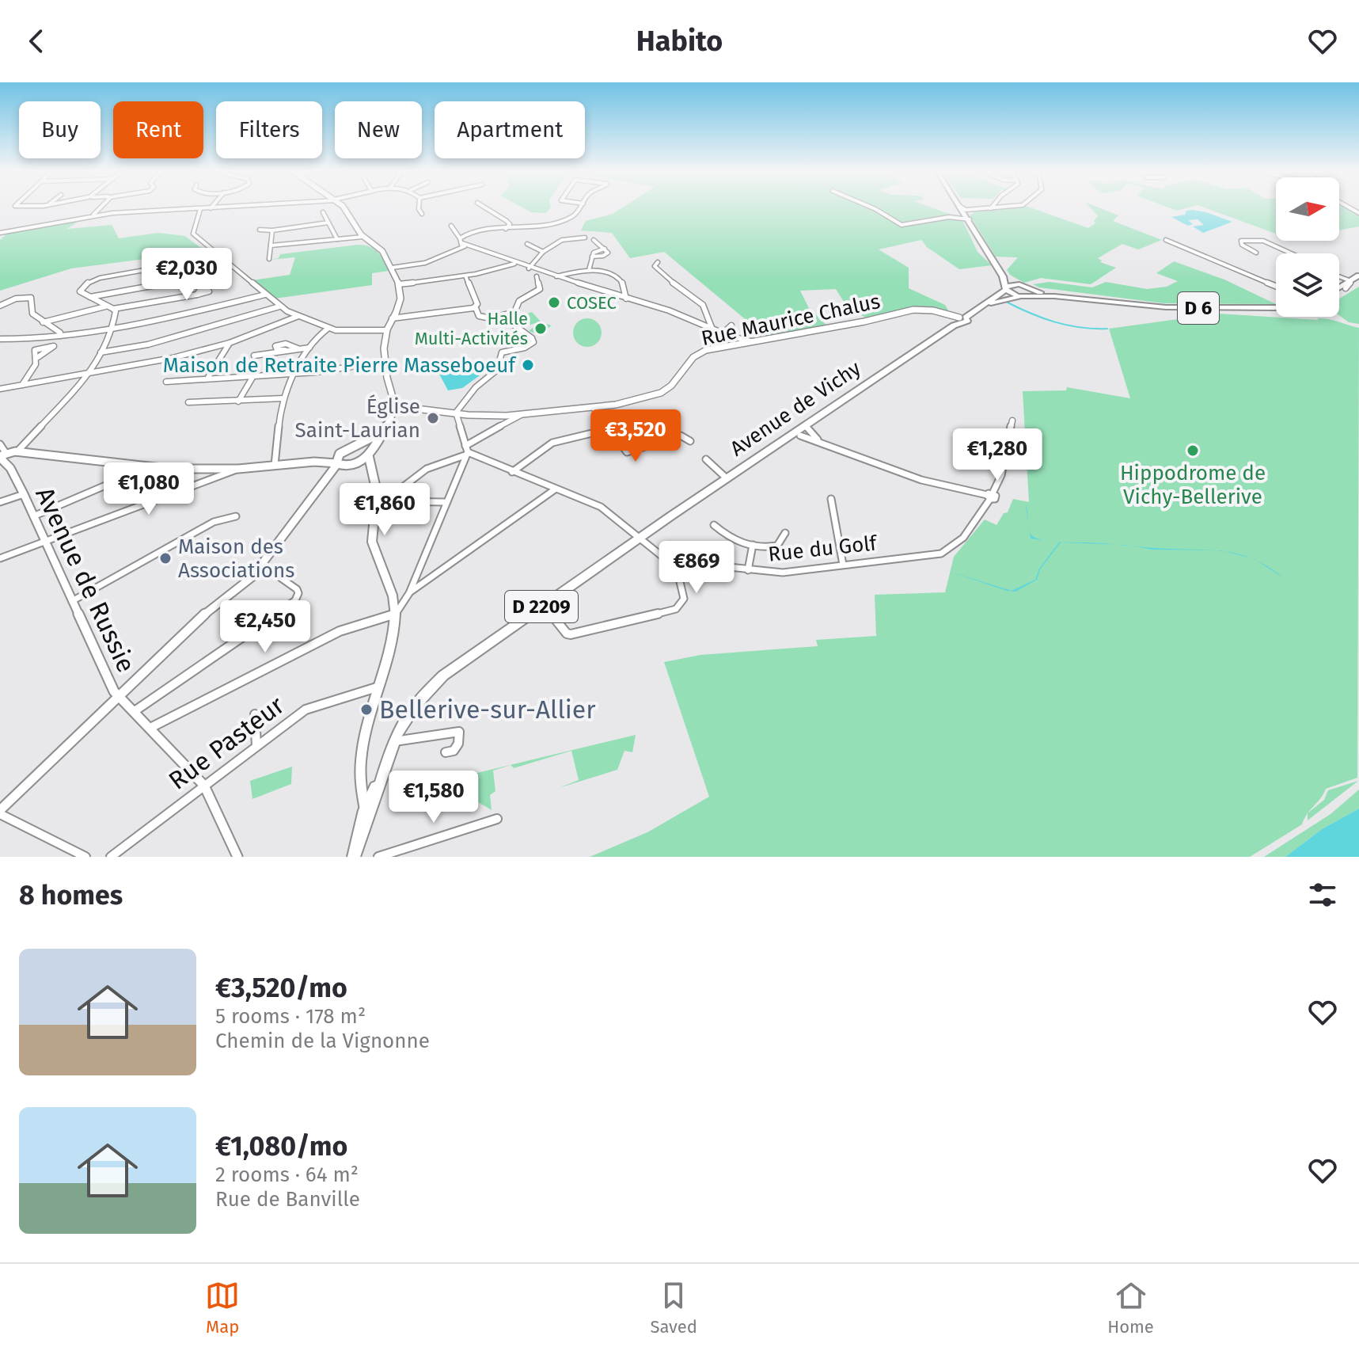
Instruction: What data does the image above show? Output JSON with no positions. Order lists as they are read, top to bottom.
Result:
{
  "streets": {
    "main road": ["D 6", "Avenue de Vichy", "D 2209"],
    "street": [
      "Rue Maurice Chalus",
      "Rue du Golf",
      "Avenue de Russie",
      "Rue Pasteur"
    ]
  },
  "crossings": [
    ["D 6", "Avenue de Vichy"],
    ["Rue Maurice Chalus", "Avenue de Vichy"],
    ["Avenue de Vichy", "Rue du Golf"],
    ["Avenue de Vichy", "D 2209"],
    ["Avenue de Russie", "Rue Pasteur"]
  ],
  "places": [
    "COSEC",
    "Halle Multi-Activités",
    "Maison de Retraite Pierre Masseboeuf",
    "Église Saint-Laurian",
    "Hippodrome de Vichy-Bellerive",
    "Maison des Associations",
    "Bellerive-sur-Allier"
  ],
  "north": "right",
  "page": {
    "header": "Habito",
    "chip": [
      "Buy",
      "Rent",
      "Filters",
      "New",
      "Apartment"
    ],
    "price": [
      "€2,030",
      "€3,520",
      "€1,280",
      "€1,080",
      "€1,860",
      "€869",
      "€2,450",
      "€1,580"
    ],
    "heading": "8 homes",
    "list": [
      {
        "name": "€3,520/mo",
        "note": "5 rooms · 178 m² · Chemin de la Vignonne"
      },
      {
        "name": "€1,080/mo",
        "note": "2 rooms · 64 m² · Rue de Banville"
      }
    ],
    "tabs": ["Map", "Saved", "Home"]
  }
}
